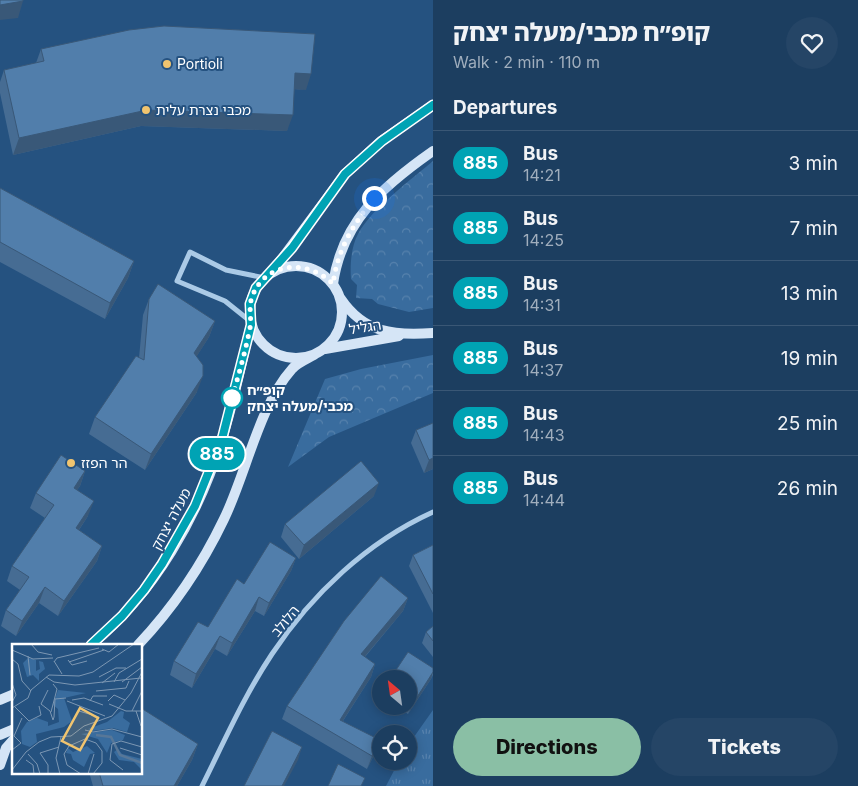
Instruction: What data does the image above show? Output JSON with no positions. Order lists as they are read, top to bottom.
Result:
{
  "streets": {
    "main road": ["הגליל", "מעלה יצחק"],
    "street": ["הלולב"]
  },
  "crossings": [
    ["הגליל", "מעלה יצחק"]
  ],
  "places": [
    "Portioli",
    "מכבי נצרת עלית",
    "קופ״ח מכבי/מעלה יצחק",
    "הר הפזז"
  ],
  "lines": ["bus line 885"],
  "north": "top left",
  "page": {
    "on_map": "885",
    "heading": [
      ["קופ״ח מכבי/מעלה יצחק", "Walk · 2 min · 110 m"],
      "Departures"
    ],
    "list": [
      {
        "mark": "885",
        "name": "Bus",
        "note": "14:21",
        "value": "3 min"
      },
      {
        "mark": "885",
        "name": "Bus",
        "note": "14:25",
        "value": "7 min"
      },
      {
        "mark": "885",
        "name": "Bus",
        "note": "14:31",
        "value": "13 min"
      },
      {
        "mark": "885",
        "name": "Bus",
        "note": "14:37",
        "value": "19 min"
      },
      {
        "mark": "885",
        "name": "Bus",
        "note": "14:43",
        "value": "25 min"
      },
      {
        "mark": "885",
        "name": "Bus",
        "note": "14:44",
        "value": "26 min"
      }
    ],
    "buttons": ["Directions", "Tickets"]
  }
}
